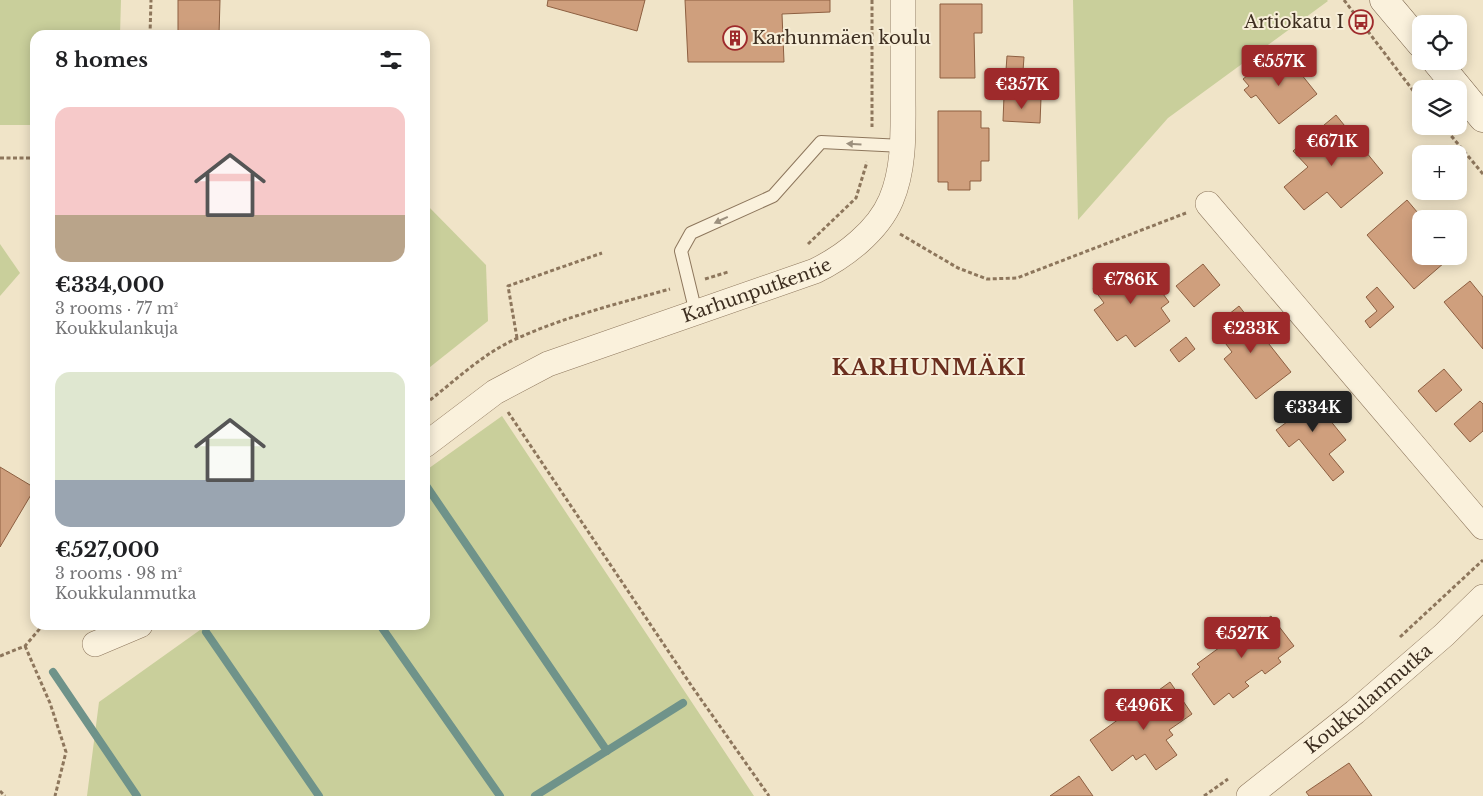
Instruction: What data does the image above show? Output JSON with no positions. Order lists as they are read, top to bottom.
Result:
{
  "streets": {
    "street": ["Karhunputkentie", "Koukkulanmutka"]
  },
  "districts": ["KARHUNMÄKI"],
  "places": {
    "bus stop": ["Artiokatu I"],
    "building": ["Karhunmäen koulu"]
  },
  "page": {
    "map_buttons": ["+", "−"],
    "heading": "8 homes",
    "price": [
      "€557K",
      "€357K",
      "€671K",
      "€786K",
      "€233K",
      "€334K",
      "€527K",
      "€496K"
    ],
    "list": [
      {
        "name": "€334,000",
        "note": "3 rooms · 77 m² · Koukkulankuja"
      },
      {
        "name": "€527,000",
        "note": "3 rooms · 98 m² · Koukkulanmutka"
      }
    ]
  }
}
